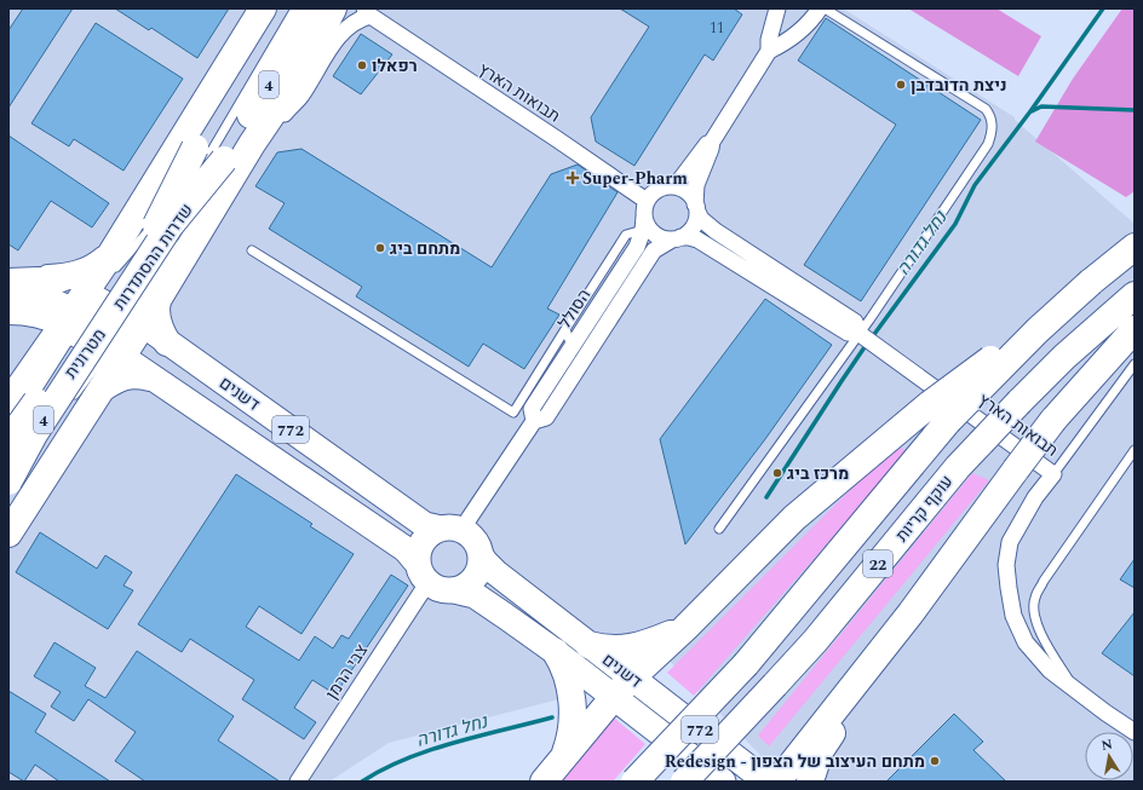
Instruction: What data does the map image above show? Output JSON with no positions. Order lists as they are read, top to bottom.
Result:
{
  "streets": {
    "highway": [
      "4",
      "שדרות ההסתדרות",
      "עוקף קריות",
      "22"
    ],
    "main road": ["דשנים", "772"],
    "street": ["תבואות הארץ", "הסולל", "צבי הרמן"],
    "lane": ["מטרונית"]
  },
  "crossings": [
    ["תבואות הארץ", "הסולל"],
    ["שדרות ההסתדרות", "מטרונית"],
    ["הסולל", "דשנים"],
    ["הסולל", "772"],
    ["הסולל", "צבי הרמן"],
    ["מטרונית", "דשנים"],
    ["מטרונית", "772"],
    ["דשנים", "772"],
    ["דשנים", "צבי הרמן"],
    ["772", "צבי הרמן"]
  ],
  "water": ["נחל גדורה"],
  "places": {
    "other": [
      "רפאלו",
      "ניצת הדובדבן",
      "מתחם ביג",
      "מרכז ביג",
      "Redesign - מתחם העיצוב של הצפון"
    ],
    "health": ["Super-Pharm"]
  },
  "house_numbers": ["11"],
  "north": "top"
}
